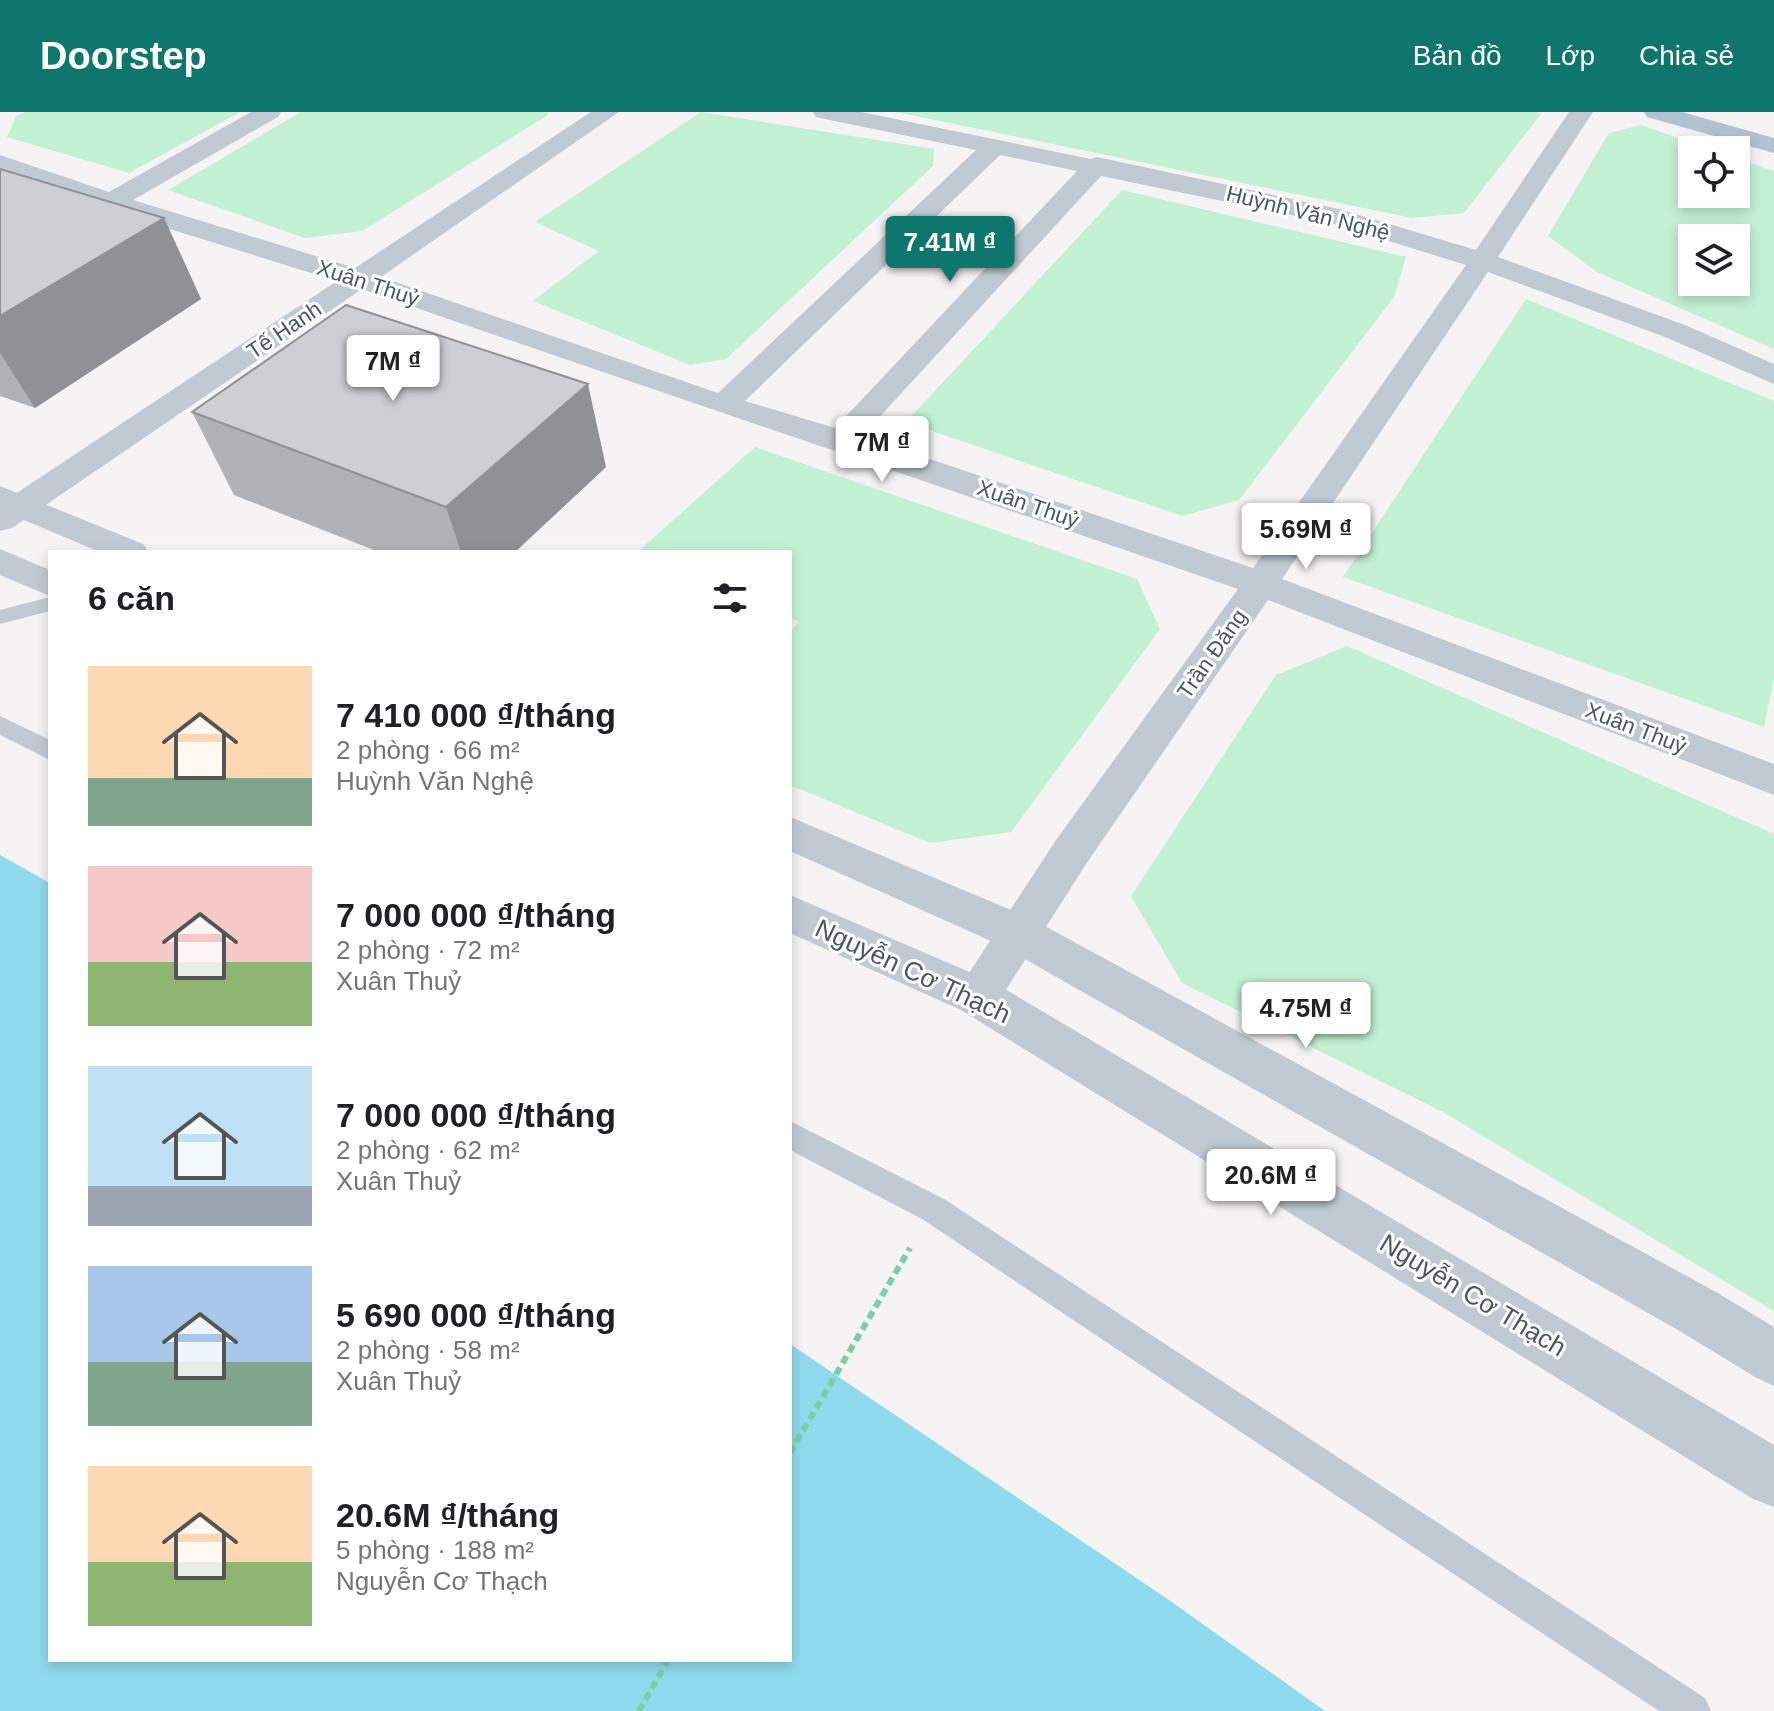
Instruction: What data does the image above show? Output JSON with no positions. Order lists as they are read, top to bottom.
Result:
{
  "streets": {
    "street": [
      "Huỳnh Văn Nghệ",
      "Xuân Thuỷ",
      "Tế Hanh",
      "Trần Đăng",
      "Nguyễn Cơ Thạch"
    ]
  },
  "crossings": [
    ["Huỳnh Văn Nghệ", "Trần Đăng"],
    ["Xuân Thuỷ", "Tế Hanh"],
    ["Xuân Thuỷ", "Trần Đăng"],
    ["Trần Đăng", "Nguyễn Cơ Thạch"]
  ],
  "page": {
    "header": "Doorstep",
    "nav": ["Bản đồ", "Lớp", "Chia sẻ"],
    "price": [
      "7.41M ₫",
      "7M ₫",
      "7M ₫",
      "5.69M ₫",
      "4.75M ₫",
      "20.6M ₫"
    ],
    "heading": "6 căn",
    "list": [
      {
        "name": "7 410 000 ₫/tháng",
        "note": "2 phòng · 66 m² · Huỳnh Văn Nghệ"
      },
      {
        "name": "7 000 000 ₫/tháng",
        "note": "2 phòng · 72 m² · Xuân Thuỷ"
      },
      {
        "name": "7 000 000 ₫/tháng",
        "note": "2 phòng · 62 m² · Xuân Thuỷ"
      },
      {
        "name": "5 690 000 ₫/tháng",
        "note": "2 phòng · 58 m² · Xuân Thuỷ"
      },
      {
        "name": "20.6M ₫/tháng",
        "note": "5 phòng · 188 m² · Nguyễn Cơ Thạch"
      }
    ]
  }
}
